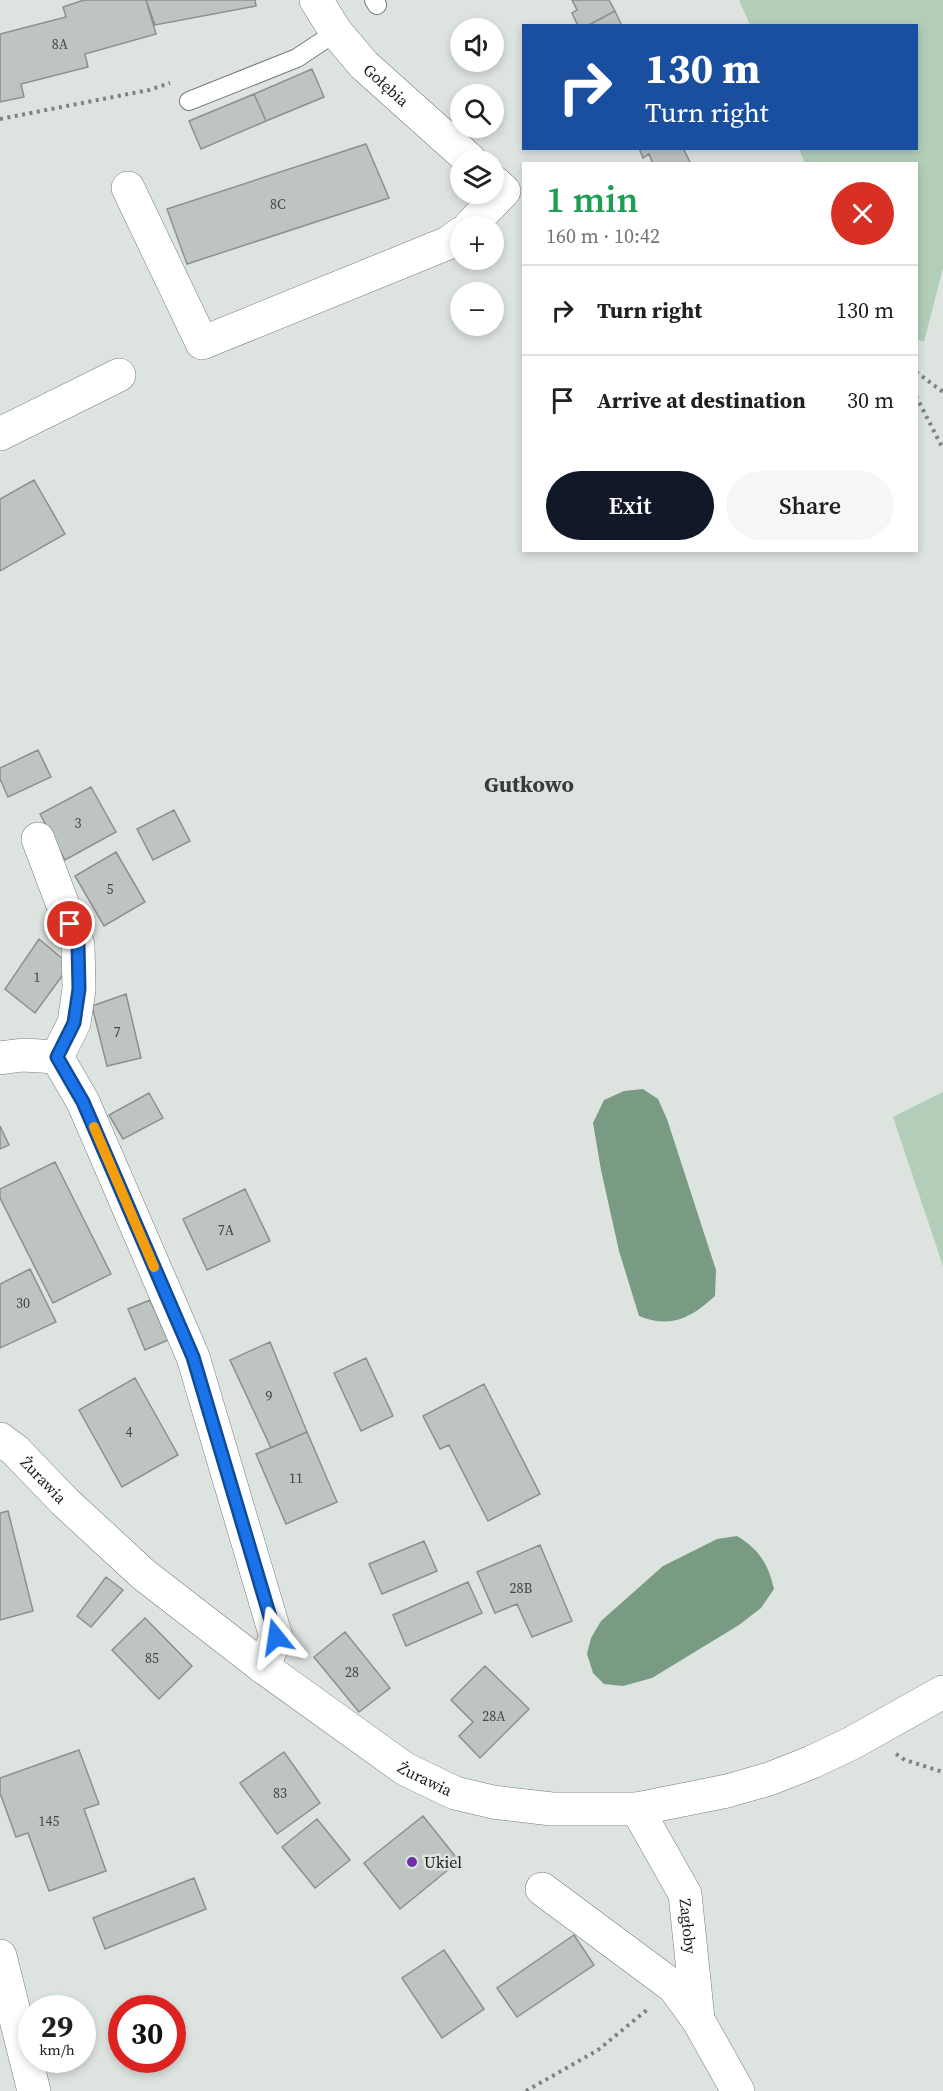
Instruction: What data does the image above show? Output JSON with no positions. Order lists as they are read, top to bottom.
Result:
{
  "streets": {
    "street": ["Gołębia", "Żurawia", "Zagłoby"]
  },
  "crossings": [
    ["Żurawia", "Zagłoby"]
  ],
  "districts": ["Gutkowo"],
  "places": ["Ukiel"],
  "house_numbers": [
    "8A",
    "8C",
    "3",
    "5",
    "1",
    "7",
    "7A",
    "30",
    "9",
    "4",
    "11",
    "28B",
    "85",
    "28",
    "28A",
    "83",
    "145"
  ],
  "page": {
    "map_buttons": ["+", "−"],
    "turn": ["130 m", "Turn right"],
    "heading": ["1 min", "160 m · 10:42"],
    "list": [
      {
        "name": "Turn right",
        "value": "130 m"
      },
      {
        "name": "Arrive at destination",
        "value": "30 m"
      }
    ],
    "buttons": ["Exit", "Share"],
    "speed": "29 km/h",
    "limit": "30"
  }
}
